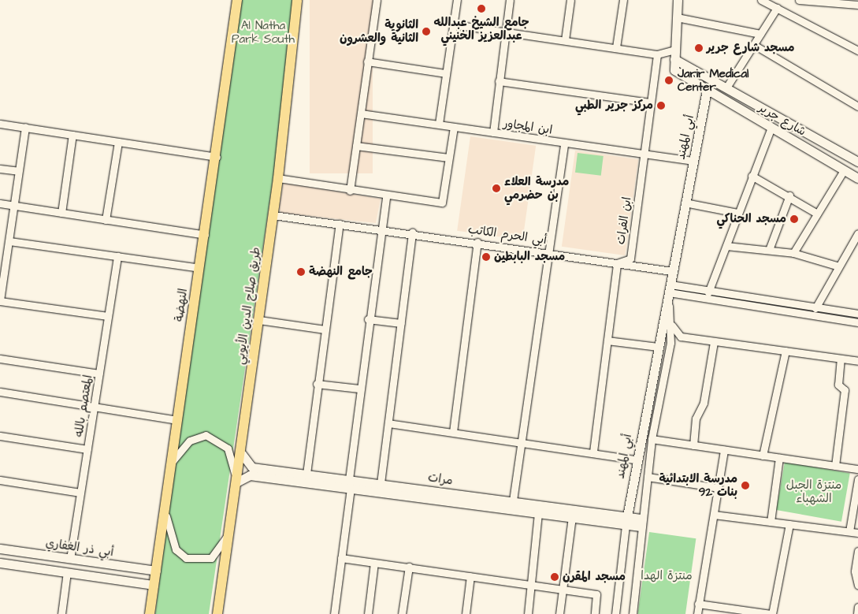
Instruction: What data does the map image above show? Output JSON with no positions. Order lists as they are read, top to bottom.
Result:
{
  "streets": {
    "main road": ["النهضة", "طريق صلاح الدين الأيوبي"],
    "street": [
      "شارع جرير",
      "ابن المجاور",
      "أبي المهند",
      "ابن الفرات",
      "أبي الحرم الكاتب",
      "المعتصم بالله",
      "مرات",
      "أبي ذر الغفاري"
    ]
  },
  "crossings": [
    ["شارع جرير", "أبي المهند"],
    ["ابن المجاور", "أبي المهند"],
    ["ابن المجاور", "ابن الفرات"],
    ["أبي المهند", "أبي الحرم الكاتب"],
    ["أبي المهند", "مرات"],
    ["ابن الفرات", "أبي الحرم الكاتب"],
    ["أبي الحرم الكاتب", "طريق صلاح الدين الأيوبي"],
    ["النهضة", "طريق صلاح الدين الأيوبي"],
    ["النهضة", "مرات"],
    ["النهضة", "أبي ذر الغفاري"],
    ["طريق صلاح الدين الأيوبي", "مرات"],
    ["المعتصم بالله", "أبي ذر الغفاري"]
  ],
  "parks": ["Al Natha Park South", "منتزة الجبل الشهباء", "منتزة الهدا"],
  "places": [
    "جامع الشيخ عبدالله عبدالعزيز الخنيني",
    "الثانوية الثانية والعشرون",
    "مسجد شارع جرير",
    "Jarir Medical Center",
    "مركز جرير الطبي",
    "مدرسة العلاء بن حضرمي",
    "مسجد الحناكي",
    "مسجد البابطين",
    "جامع النهضة",
    "مدرسة الابتدائية 92 بنات",
    "مسجد المقرن"
  ]
}
